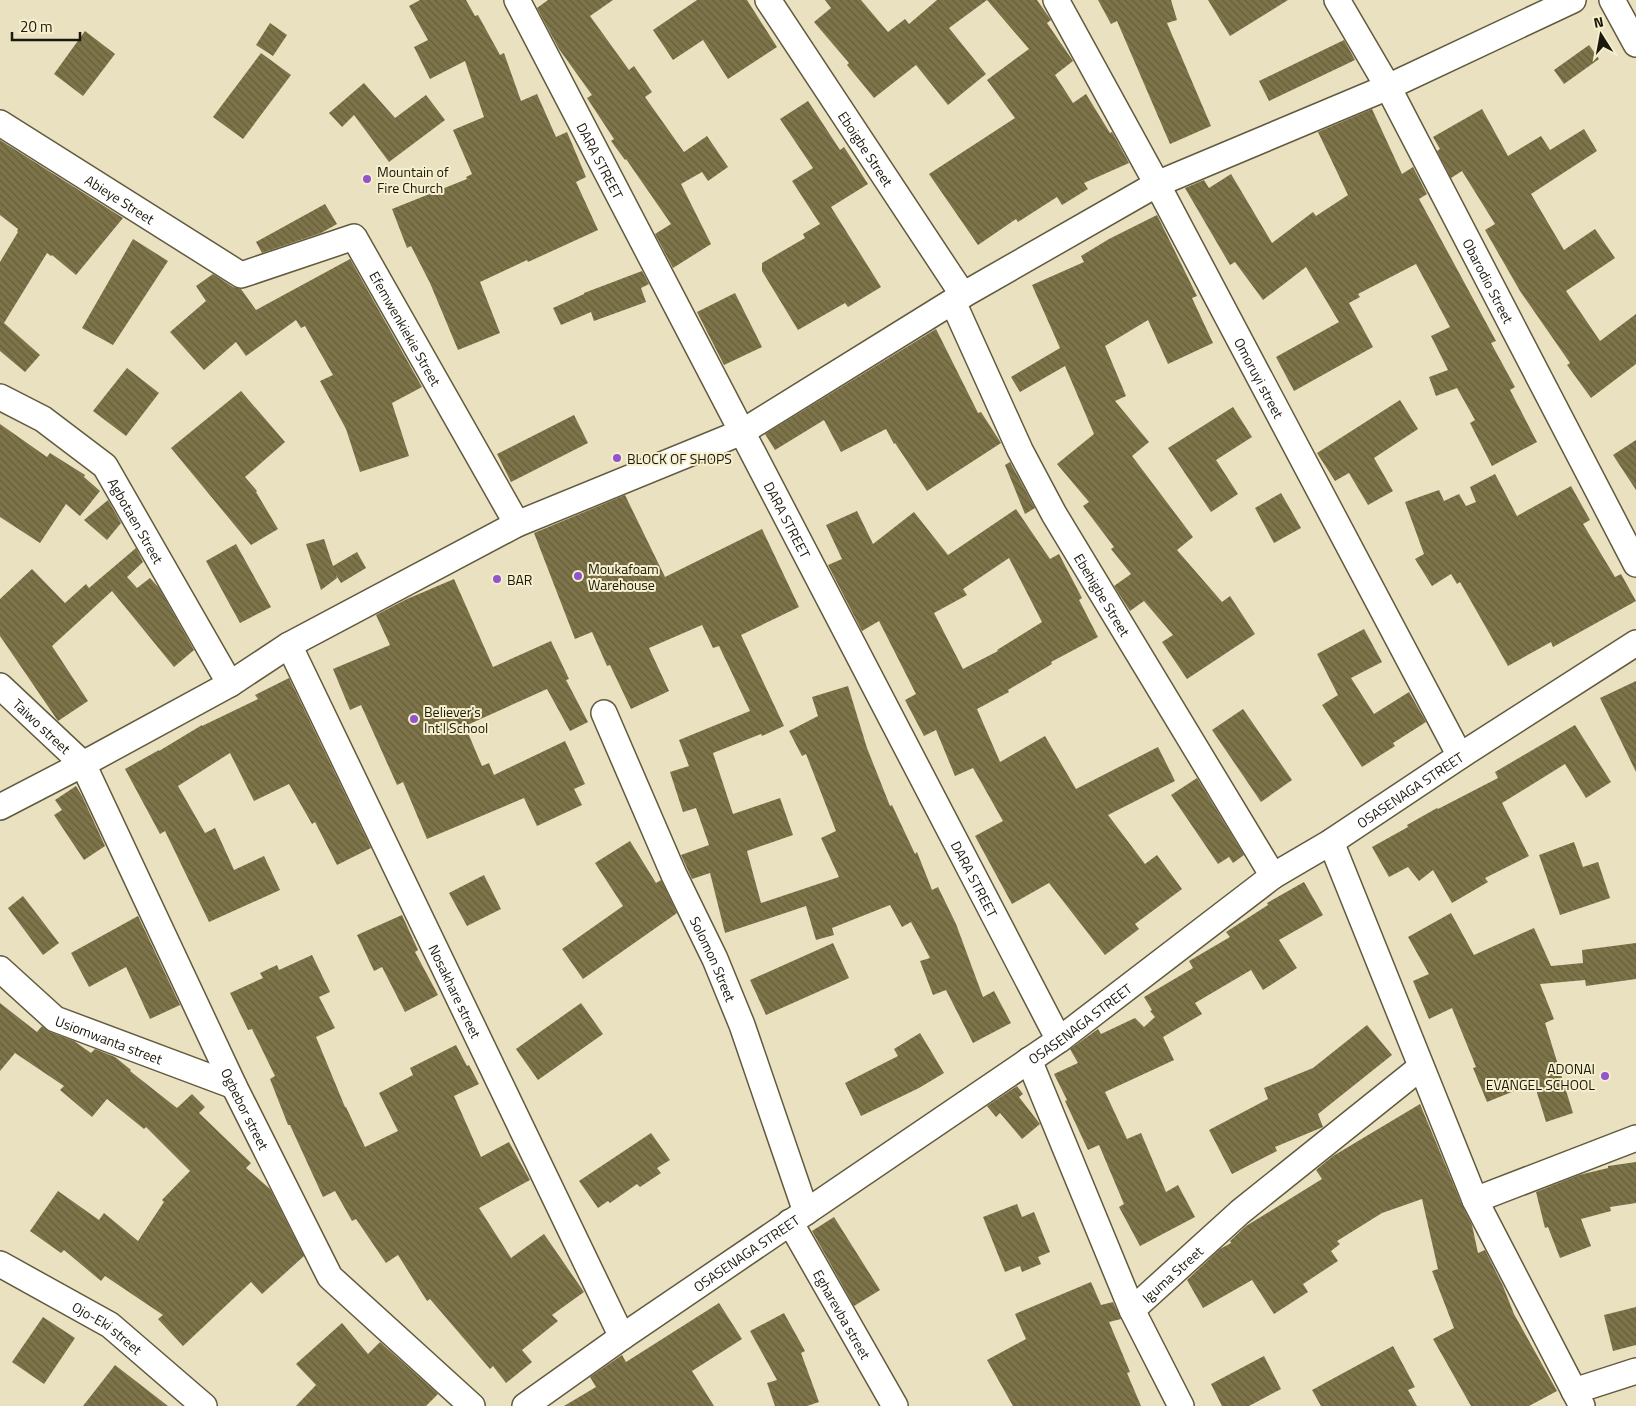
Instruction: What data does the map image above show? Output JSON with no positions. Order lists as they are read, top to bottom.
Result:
{
  "streets": {
    "street": [
      "Eboigbe Street",
      "DARA STREET",
      "Abieye Street",
      "Obarodio Street",
      "Efemwenkiekie Street",
      "Omoruyi street",
      "Agbotaen Street",
      "Ebehigbe Street",
      "Taiwo street",
      "OSASENAGA STREET",
      "Solomon Street",
      "Nosakhare street",
      "Usiomwanta street",
      "Ogbebor street",
      "Iguma Street",
      "Egharevba street",
      "Ojo-Eki street"
    ]
  },
  "crossings": [
    ["Eboigbe Street", "Ebehigbe Street"],
    ["DARA STREET", "OSASENAGA STREET"],
    ["Abieye Street", "Efemwenkiekie Street"],
    ["Omoruyi street", "OSASENAGA STREET"],
    ["Ebehigbe Street", "OSASENAGA STREET"],
    ["Taiwo street", "Ogbebor street"],
    ["OSASENAGA STREET", "Solomon Street"],
    ["OSASENAGA STREET", "Nosakhare street"],
    ["OSASENAGA STREET", "Iguma Street"],
    ["OSASENAGA STREET", "Egharevba street"],
    ["Solomon Street", "Egharevba street"],
    ["Usiomwanta street", "Ogbebor street"]
  ],
  "places": [
    "Mountain of Fire Church",
    "BLOCK OF SHOPS",
    "Moukafoam Warehouse",
    "BAR",
    "Believer's Int'l School",
    "ADONAI EVANGEL SCHOOL"
  ],
  "scale_bar": "20 m",
  "north": "top"
}
